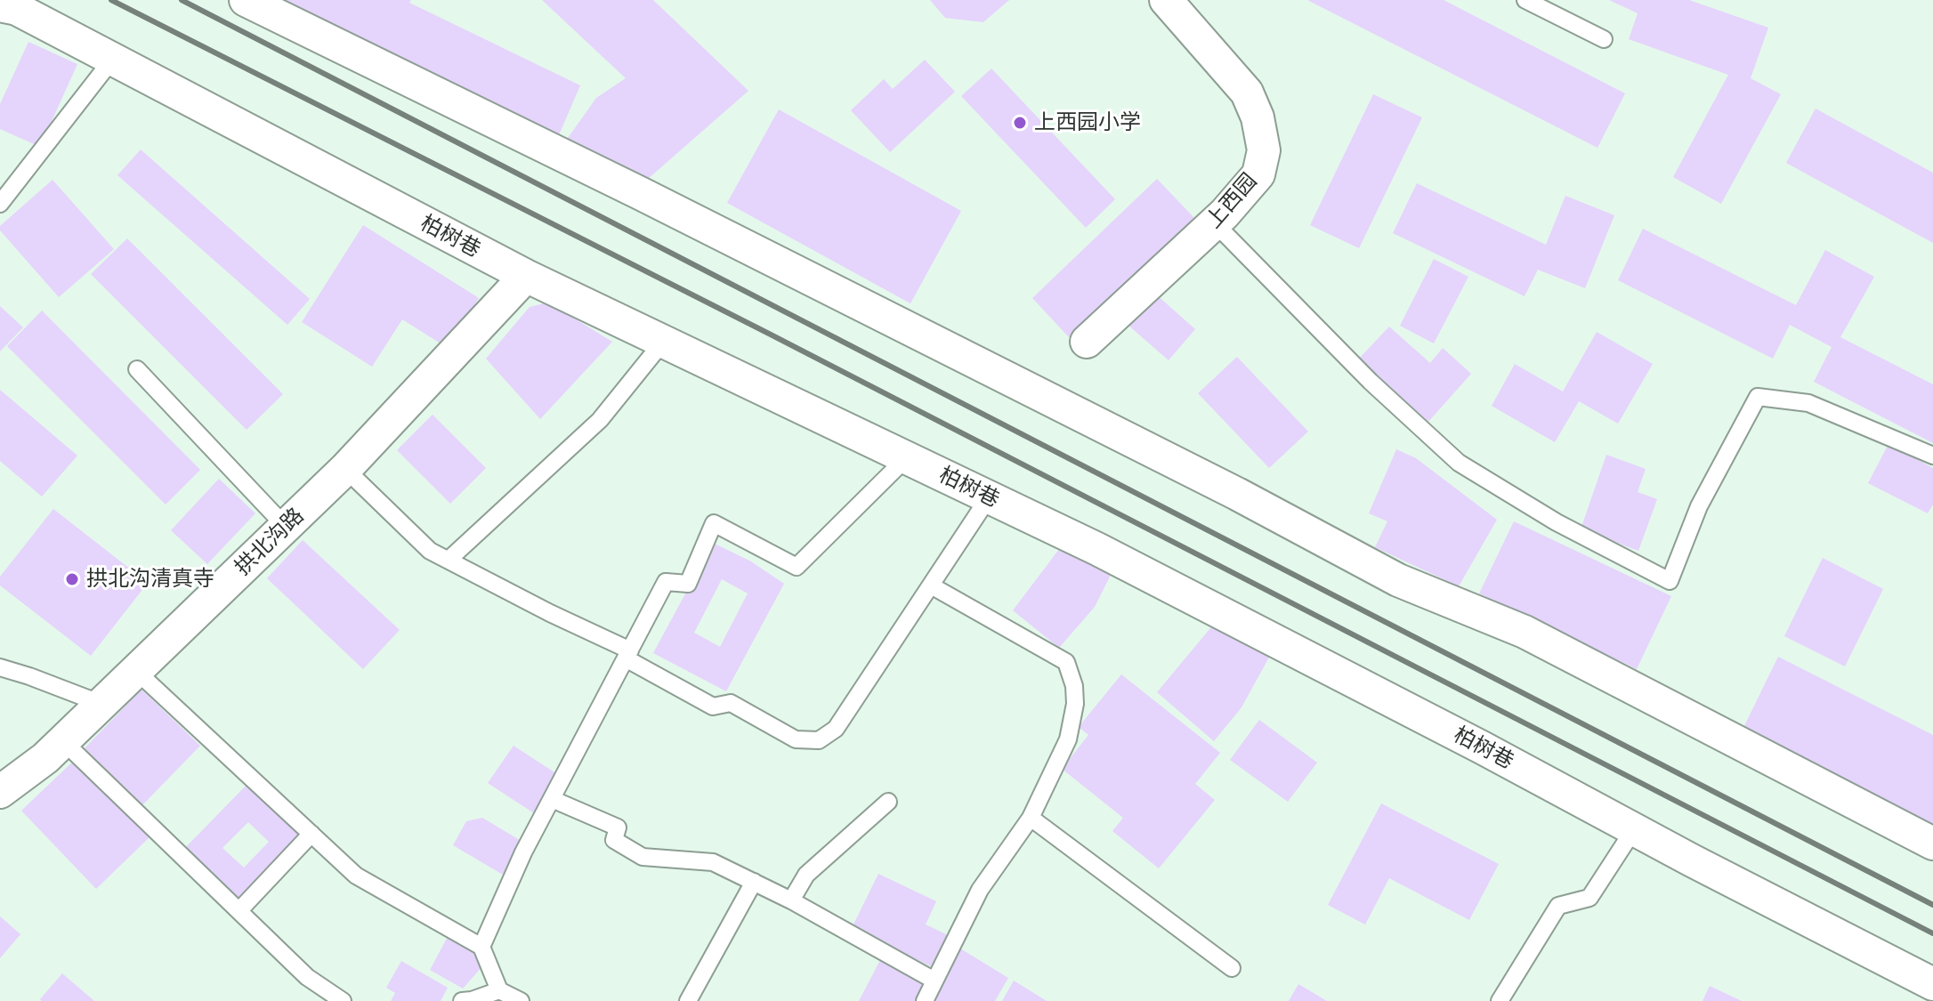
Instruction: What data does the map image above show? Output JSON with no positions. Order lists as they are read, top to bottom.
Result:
{
  "streets": {
    "street": ["上西园", "柏树巷", "拱北沟路"]
  },
  "crossings": [
    ["柏树巷", "拱北沟路"]
  ],
  "places": ["上西园小学", "拱北沟清真寺"]
}
